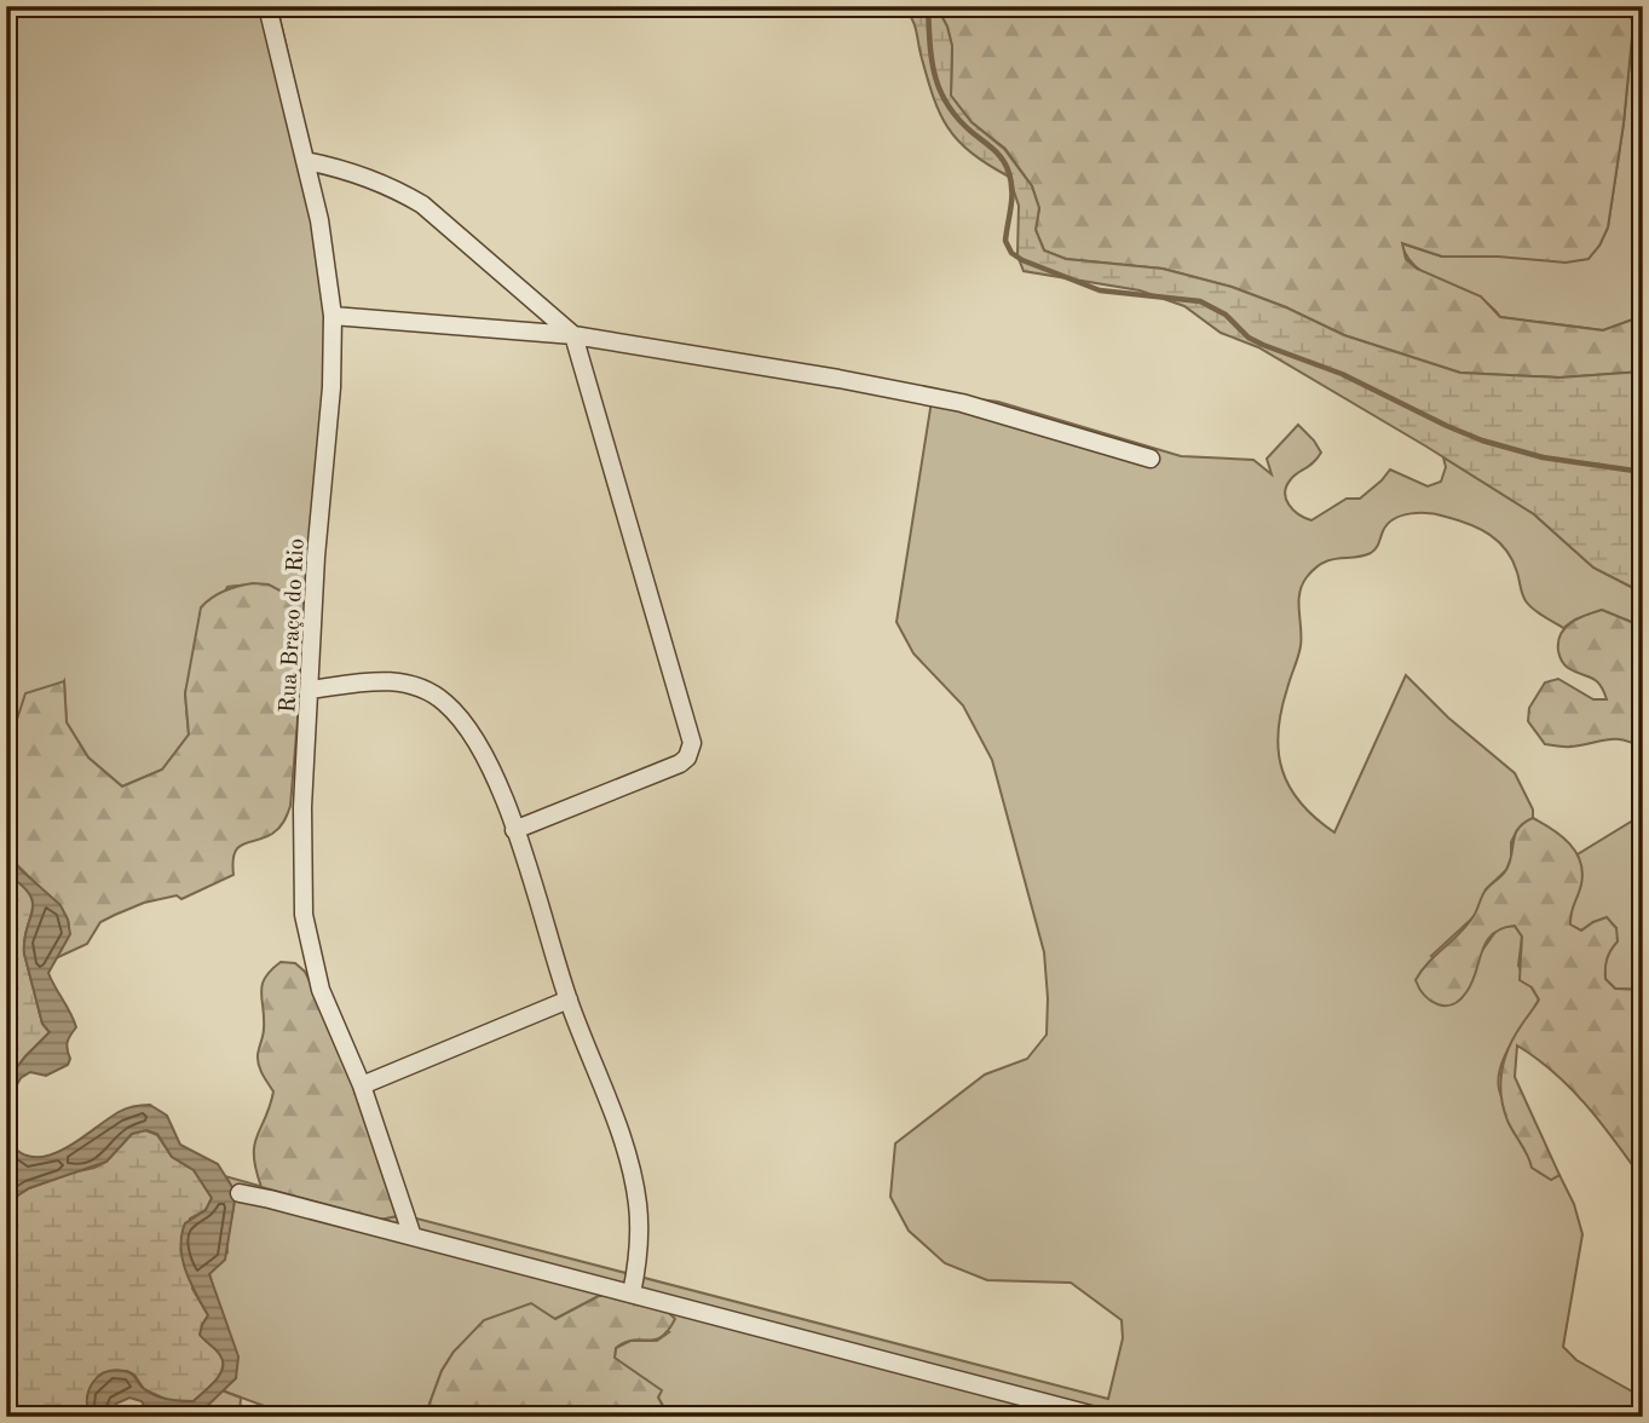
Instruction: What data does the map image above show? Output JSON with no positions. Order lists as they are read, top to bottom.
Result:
{
  "streets": {
    "street": ["Rua Braço do Rio"]
  }
}
